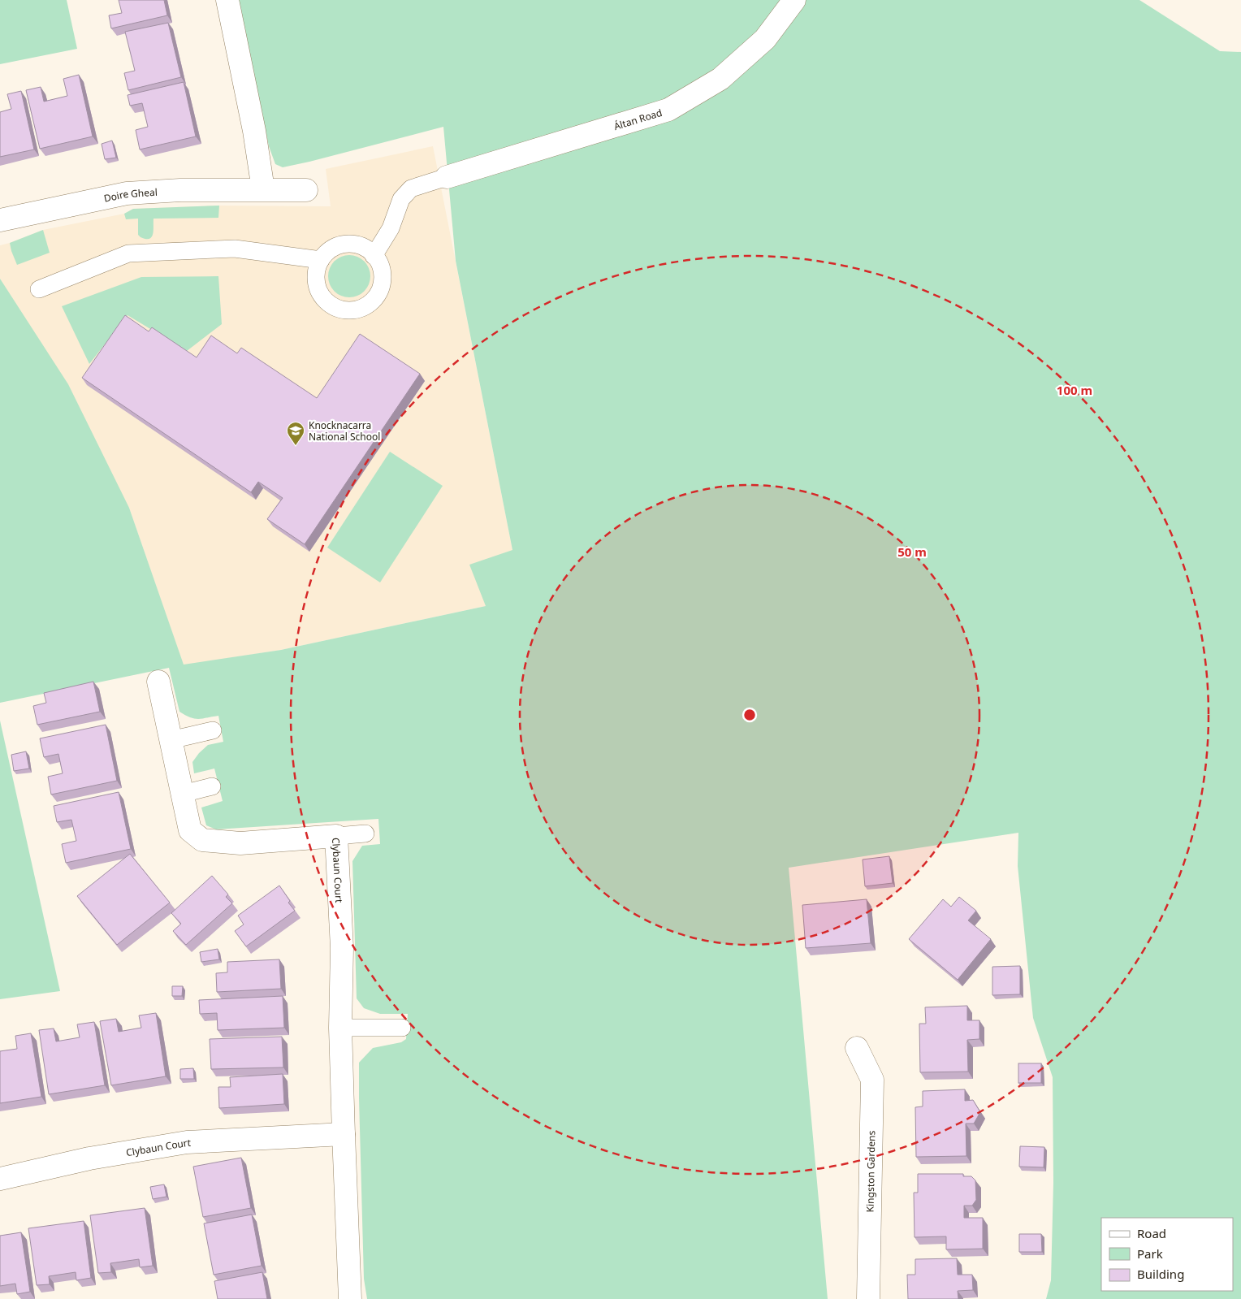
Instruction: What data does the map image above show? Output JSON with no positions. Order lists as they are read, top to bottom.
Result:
{
  "streets": {
    "street": [
      "Áltan Road",
      "Doire Gheal",
      "Clybaun Court",
      "Kingston Gardens"
    ]
  },
  "places": {
    "school or university": ["Knocknacarra National School"]
  },
  "legend": ["Road", "Park", "Building"],
  "rings": ["100 m", "50 m"]
}
